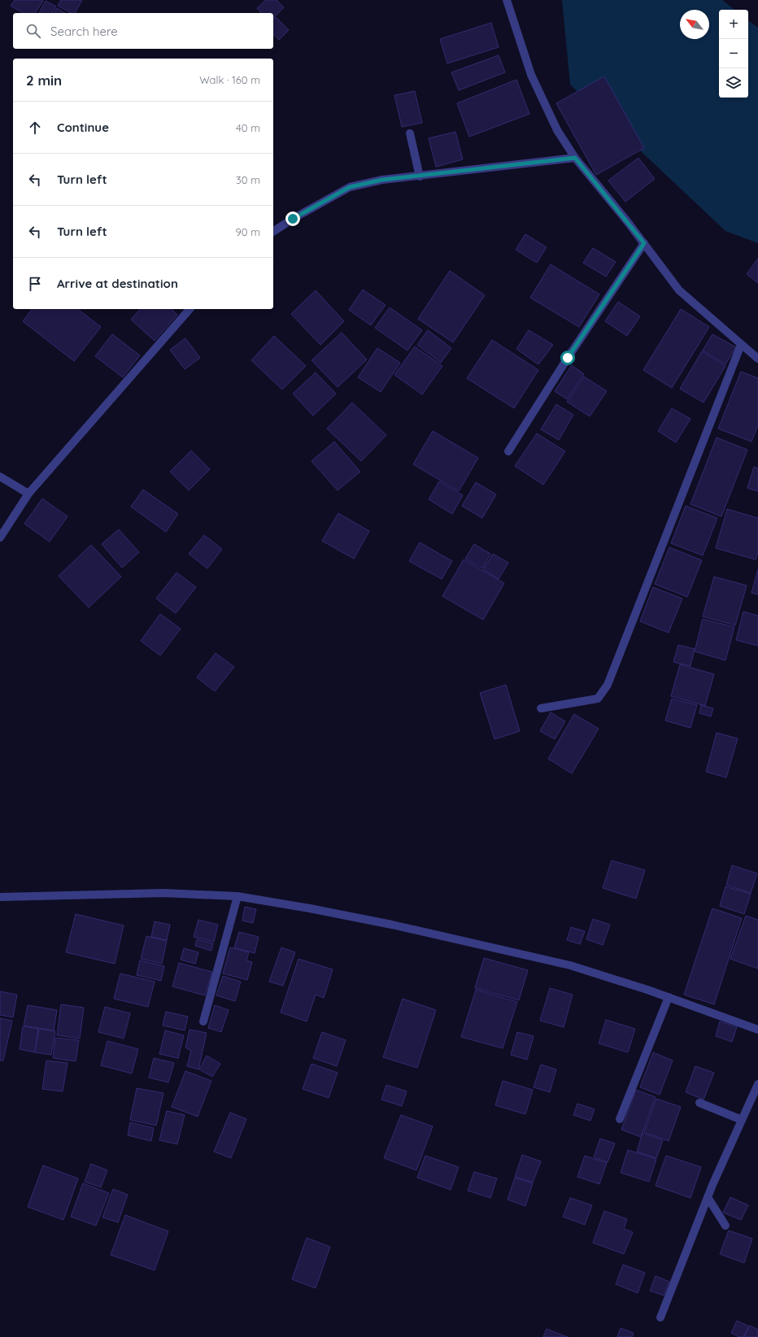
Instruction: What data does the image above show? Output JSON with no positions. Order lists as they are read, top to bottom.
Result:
{
  "north": "top left",
  "page": {
    "map_buttons": ["+", "−"],
    "search": "Search here",
    "heading": ["2 min", "Walk · 160 m"],
    "list": [
      ["Continue", "40 m"],
      ["Turn left", "30 m"],
      ["Turn left", "90 m"],
      "Arrive at destination"
    ]
  }
}
